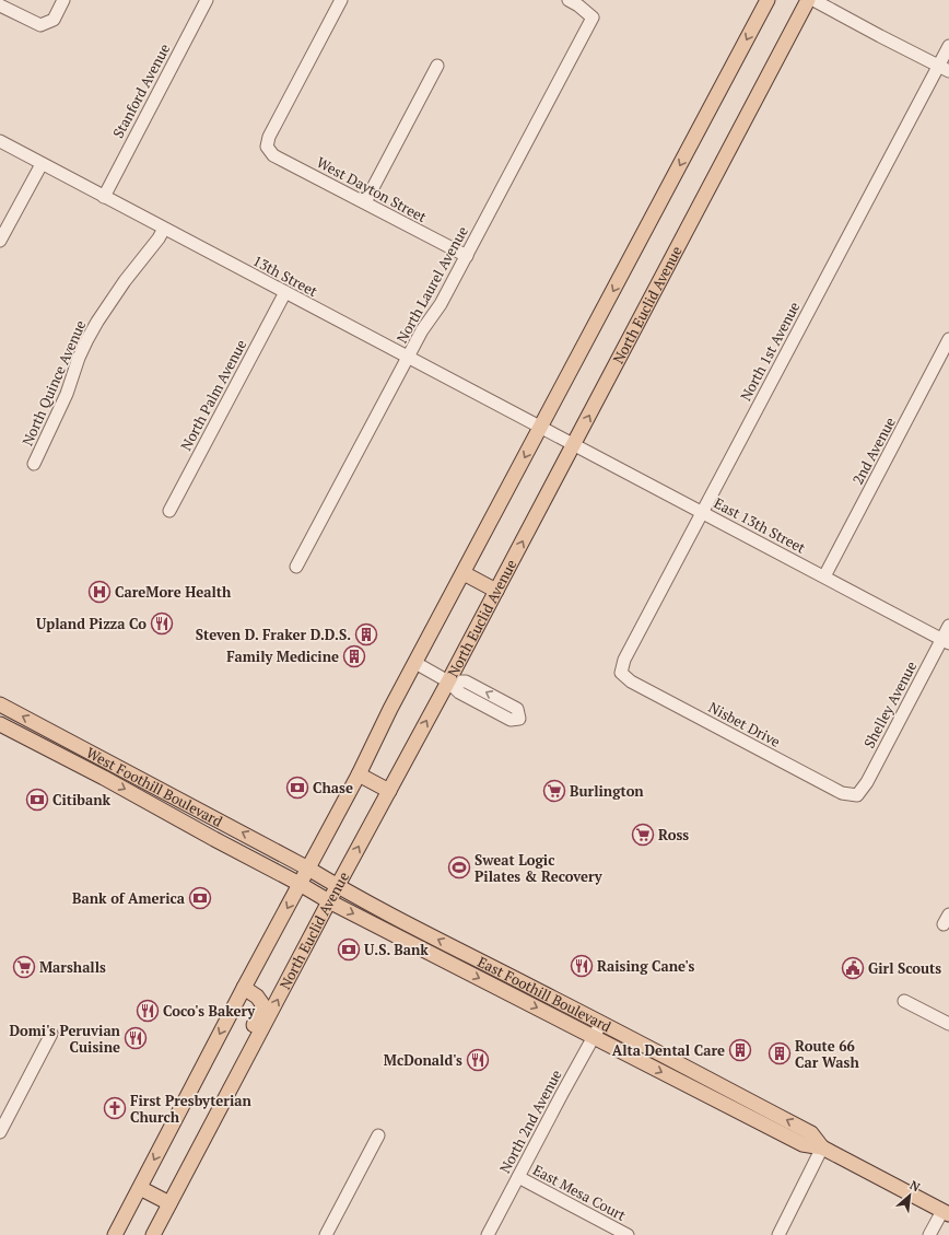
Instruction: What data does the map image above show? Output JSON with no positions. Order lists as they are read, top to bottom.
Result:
{
  "streets": {
    "main road": ["North Euclid Avenue", "West Foothill Boulevard", "East Foothill Boulevard"],
    "street": [
      "Stanford Avenue",
      "West Dayton Street",
      "13th Street",
      "North Laurel Avenue",
      "North 1st Avenue",
      "North Quince Avenue",
      "North Palm Avenue",
      "2nd Avenue",
      "East 13th Street",
      "Shelley Avenue",
      "Nisbet Drive",
      "North 2nd Avenue",
      "East Mesa Court"
    ]
  },
  "crossings": [
    ["Stanford Avenue", "13th Street"],
    ["West Dayton Street", "North Laurel Avenue"],
    ["13th Street", "North Laurel Avenue"],
    ["13th Street", "North Quince Avenue"],
    ["13th Street", "North Palm Avenue"],
    ["13th Street", "East 13th Street"],
    ["North Euclid Avenue", "East 13th Street"],
    ["North Euclid Avenue", "East Foothill Boulevard"],
    ["North 1st Avenue", "East 13th Street"],
    ["North 1st Avenue", "Nisbet Drive"],
    ["2nd Avenue", "East 13th Street"],
    ["East 13th Street", "Shelley Avenue"],
    ["Shelley Avenue", "Nisbet Drive"],
    ["West Foothill Boulevard", "East Foothill Boulevard"],
    ["East Foothill Boulevard", "North 2nd Avenue"],
    ["North 2nd Avenue", "East Mesa Court"]
  ],
  "places": {
    "hospital": ["CareMore Health"],
    "restaurant": [
      "Upland Pizza Co",
      "Raising Cane's",
      "Coco's Bakery",
      "Domi's Peruvian Cuisine",
      "McDonald's"
    ],
    "building": [
      "Steven D. Fraker D.D.S.",
      "Family Medicine",
      "Alta Dental Care",
      "Route 66 Car Wash"
    ],
    "bank": [
      "Chase",
      "Citibank",
      "Bank of America",
      "U.S. Bank"
    ],
    "supermarket": ["Burlington", "Ross", "Marshalls"],
    "sports": ["Sweat Logic Pilates & Recovery"],
    "public building": ["Girl Scouts"],
    "church": ["First Presbyterian Church"]
  },
  "north": "top right"
}
